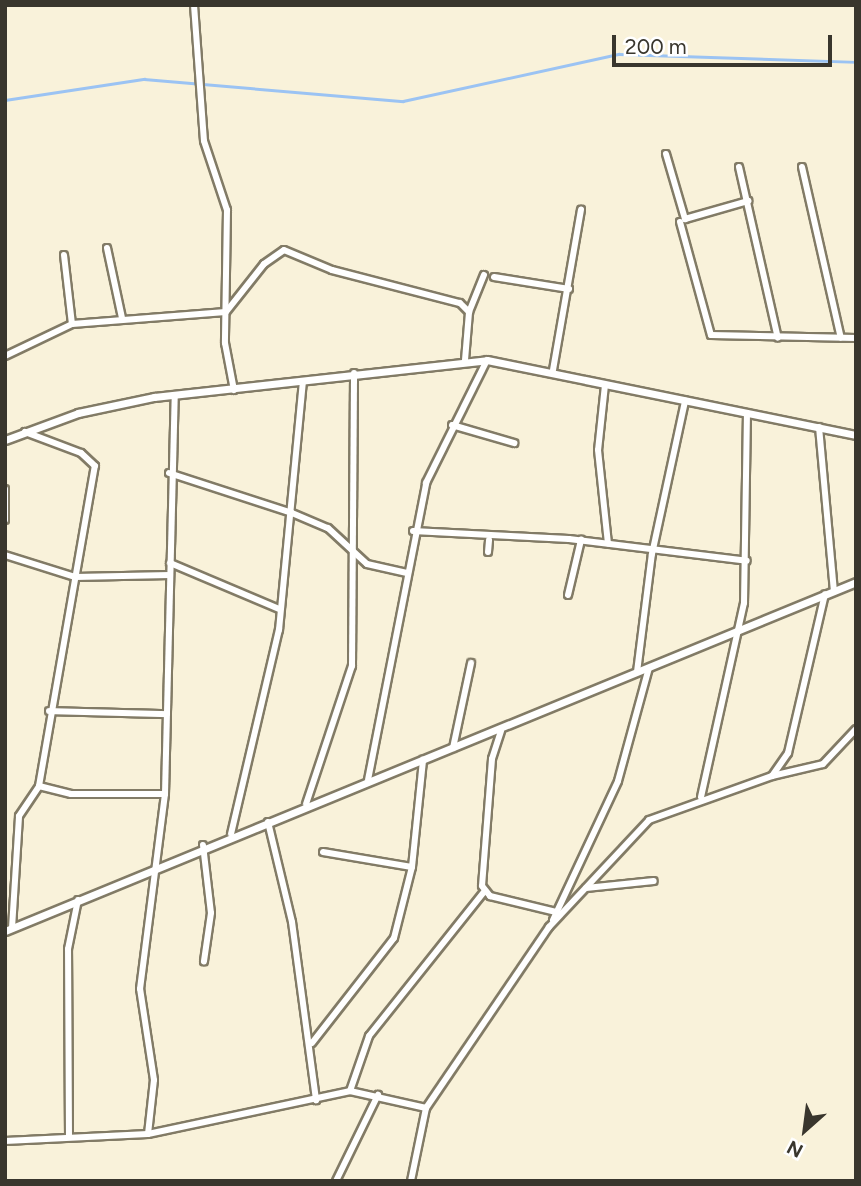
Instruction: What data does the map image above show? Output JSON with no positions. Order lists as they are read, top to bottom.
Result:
{
  "scale_bar": "200 m",
  "north": "bottom left"
}
